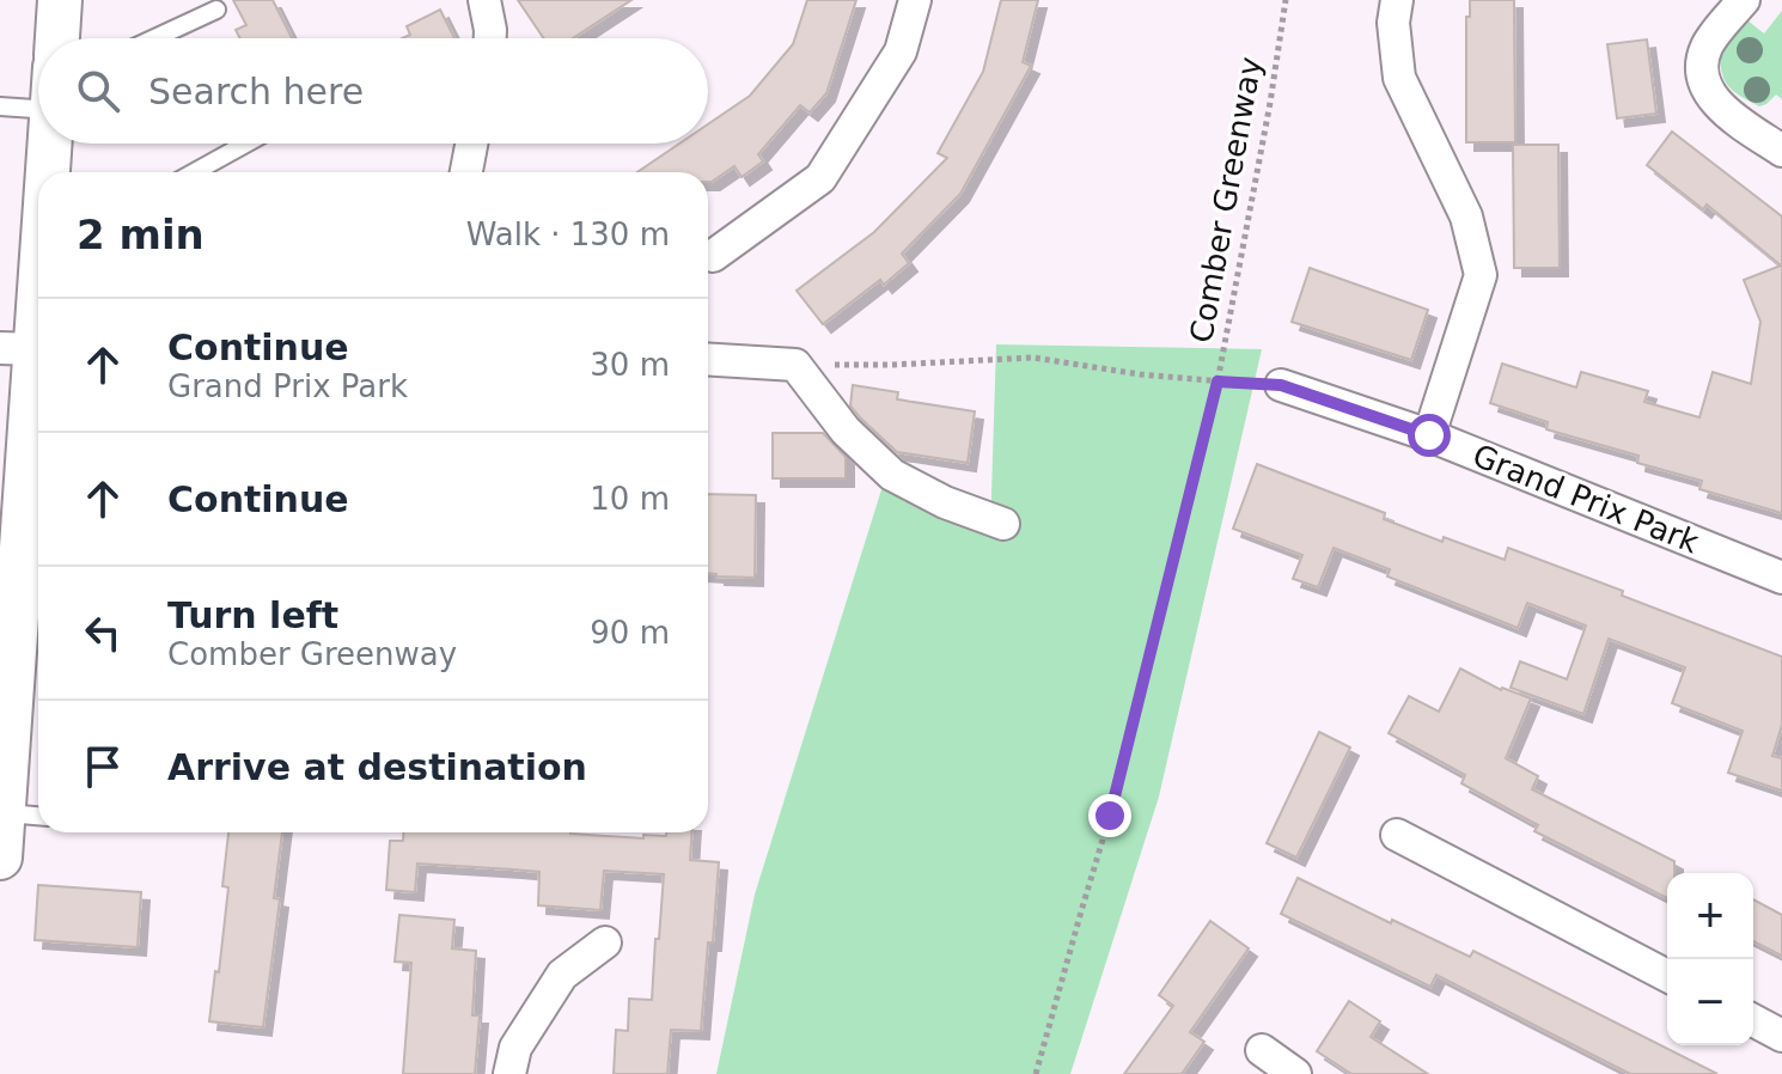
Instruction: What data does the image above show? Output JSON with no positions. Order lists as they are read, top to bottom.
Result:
{
  "streets": {
    "street": ["Grand Prix Park"],
    "path": ["Comber Greenway"]
  },
  "page": {
    "search": "Search here",
    "heading": ["2 min", "Walk · 130 m"],
    "list": [
      ["Continue", "Grand Prix Park", "30 m"],
      ["Continue", "10 m"],
      ["Turn left", "Comber Greenway", "90 m"],
      "Arrive at destination"
    ],
    "map_buttons": ["+", "−"]
  }
}
